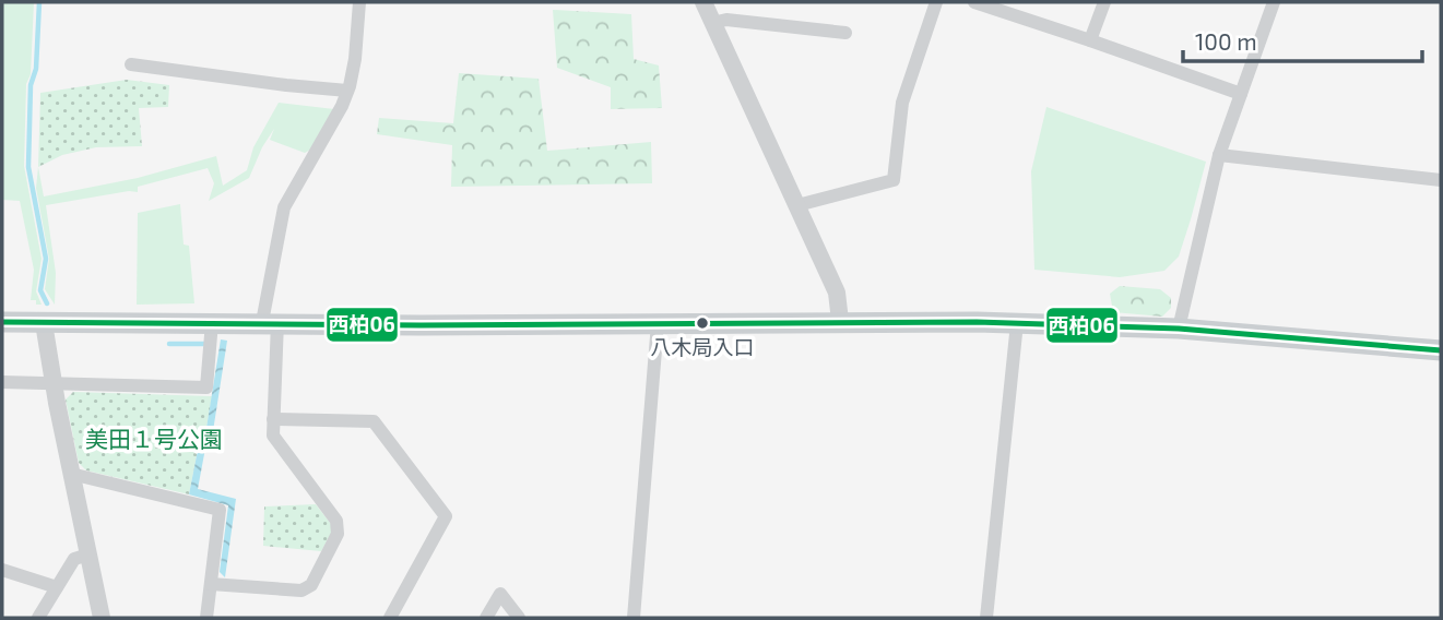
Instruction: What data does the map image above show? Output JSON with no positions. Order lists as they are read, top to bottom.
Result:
{
  "parks": ["美田１号公園"],
  "places": ["八木局入口"],
  "lines": ["transit line 西柏06"],
  "scale_bar": "100 m"
}
